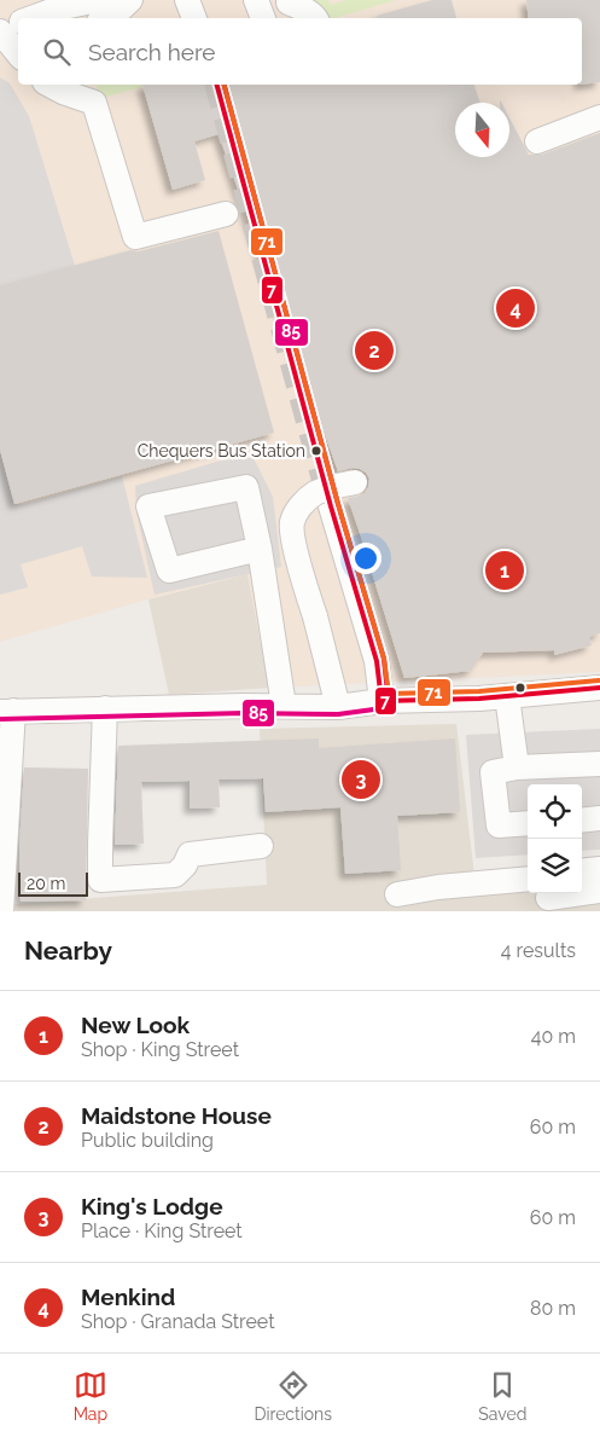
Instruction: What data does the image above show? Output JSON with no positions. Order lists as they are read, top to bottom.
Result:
{
  "places": ["Chequers Bus Station"],
  "lines": ["transit line 7", "transit line 85", "transit line 71"],
  "scale_bar": "20 m",
  "north": "bottom",
  "page": {
    "search": "Search here",
    "pins": [
      "4",
      "2",
      "1",
      "3"
    ],
    "scale": "20 m",
    "heading": ["Nearby", "4 results"],
    "list": [
      {
        "mark": "1",
        "name": "New Look",
        "note": "Shop · King Street",
        "value": "40 m"
      },
      {
        "mark": "2",
        "name": "Maidstone House",
        "note": "Public building",
        "value": "60 m"
      },
      {
        "mark": "3",
        "name": "King's Lodge",
        "note": "Place · King Street",
        "value": "60 m"
      },
      {
        "mark": "4",
        "name": "Menkind",
        "note": "Shop · Granada Street",
        "value": "80 m"
      }
    ],
    "nav": ["Map", "Directions", "Saved"]
  }
}
